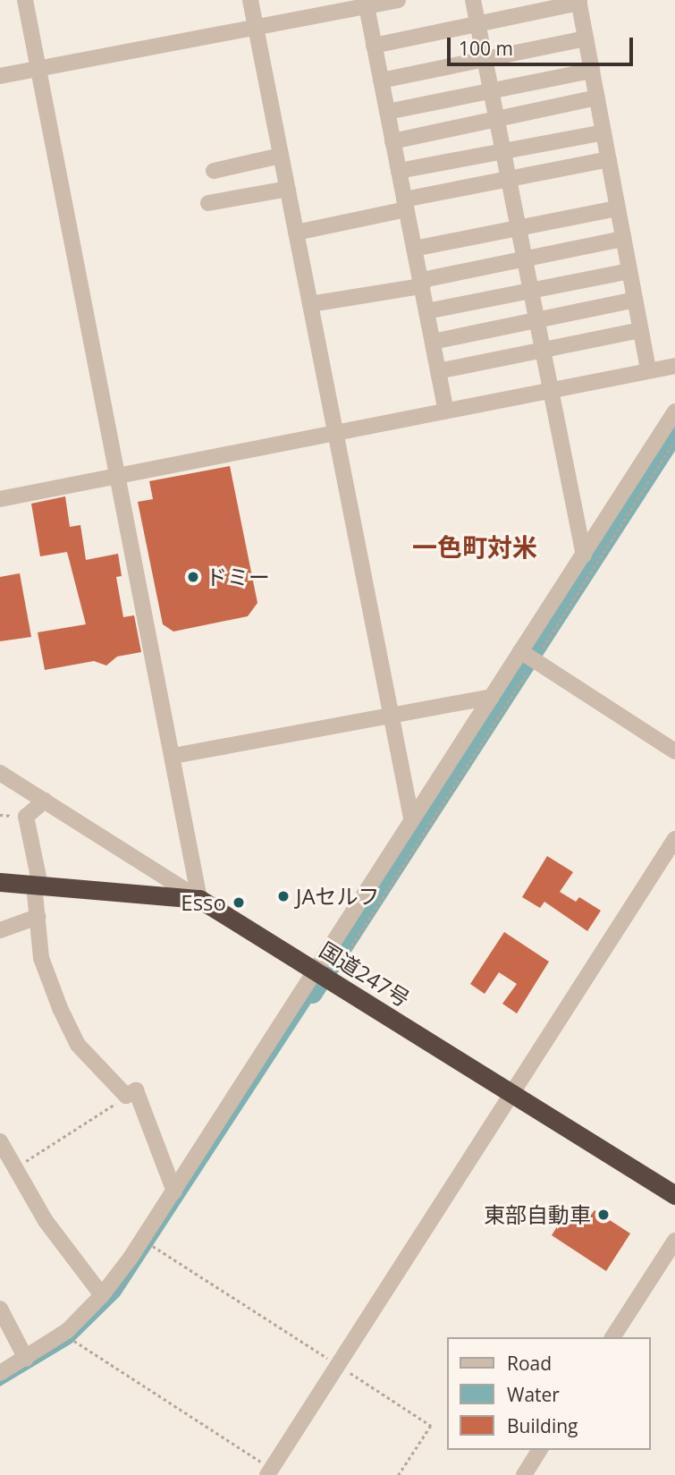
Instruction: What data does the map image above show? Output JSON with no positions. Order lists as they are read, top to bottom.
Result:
{
  "streets": {
    "highway": ["国道247号"]
  },
  "districts": ["一色町対米"],
  "places": [
    "ドミー",
    "JAセルフ",
    "Esso",
    "東部自動車"
  ],
  "legend": ["Road", "Water", "Building"],
  "scale_bar": "100 m"
}
